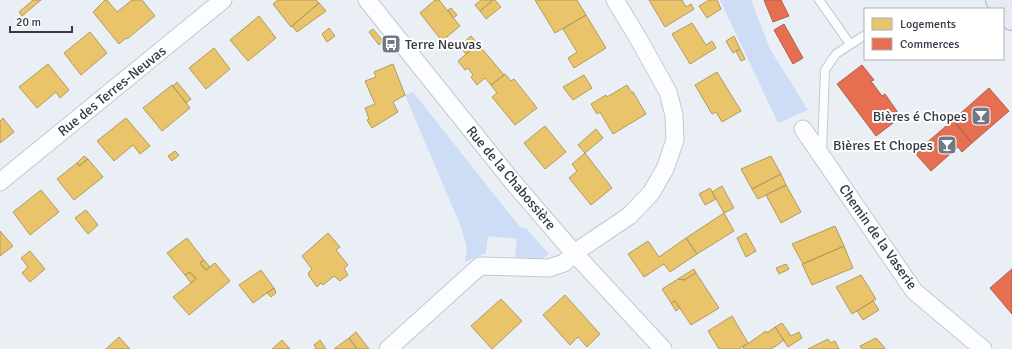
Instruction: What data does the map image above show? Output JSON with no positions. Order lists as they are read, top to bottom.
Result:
{
  "streets": {
    "street": ["Rue des Terres-Neuvas", "Rue de la Chabossière", "Chemin de la Vaserie"]
  },
  "places": {
    "bus stop": ["Terre Neuvas"],
    "bar": ["Bières é Chopes", "Bières Et Chopes"]
  },
  "legend": ["Logements", "Commerces"],
  "scale_bar": "20 m"
}
